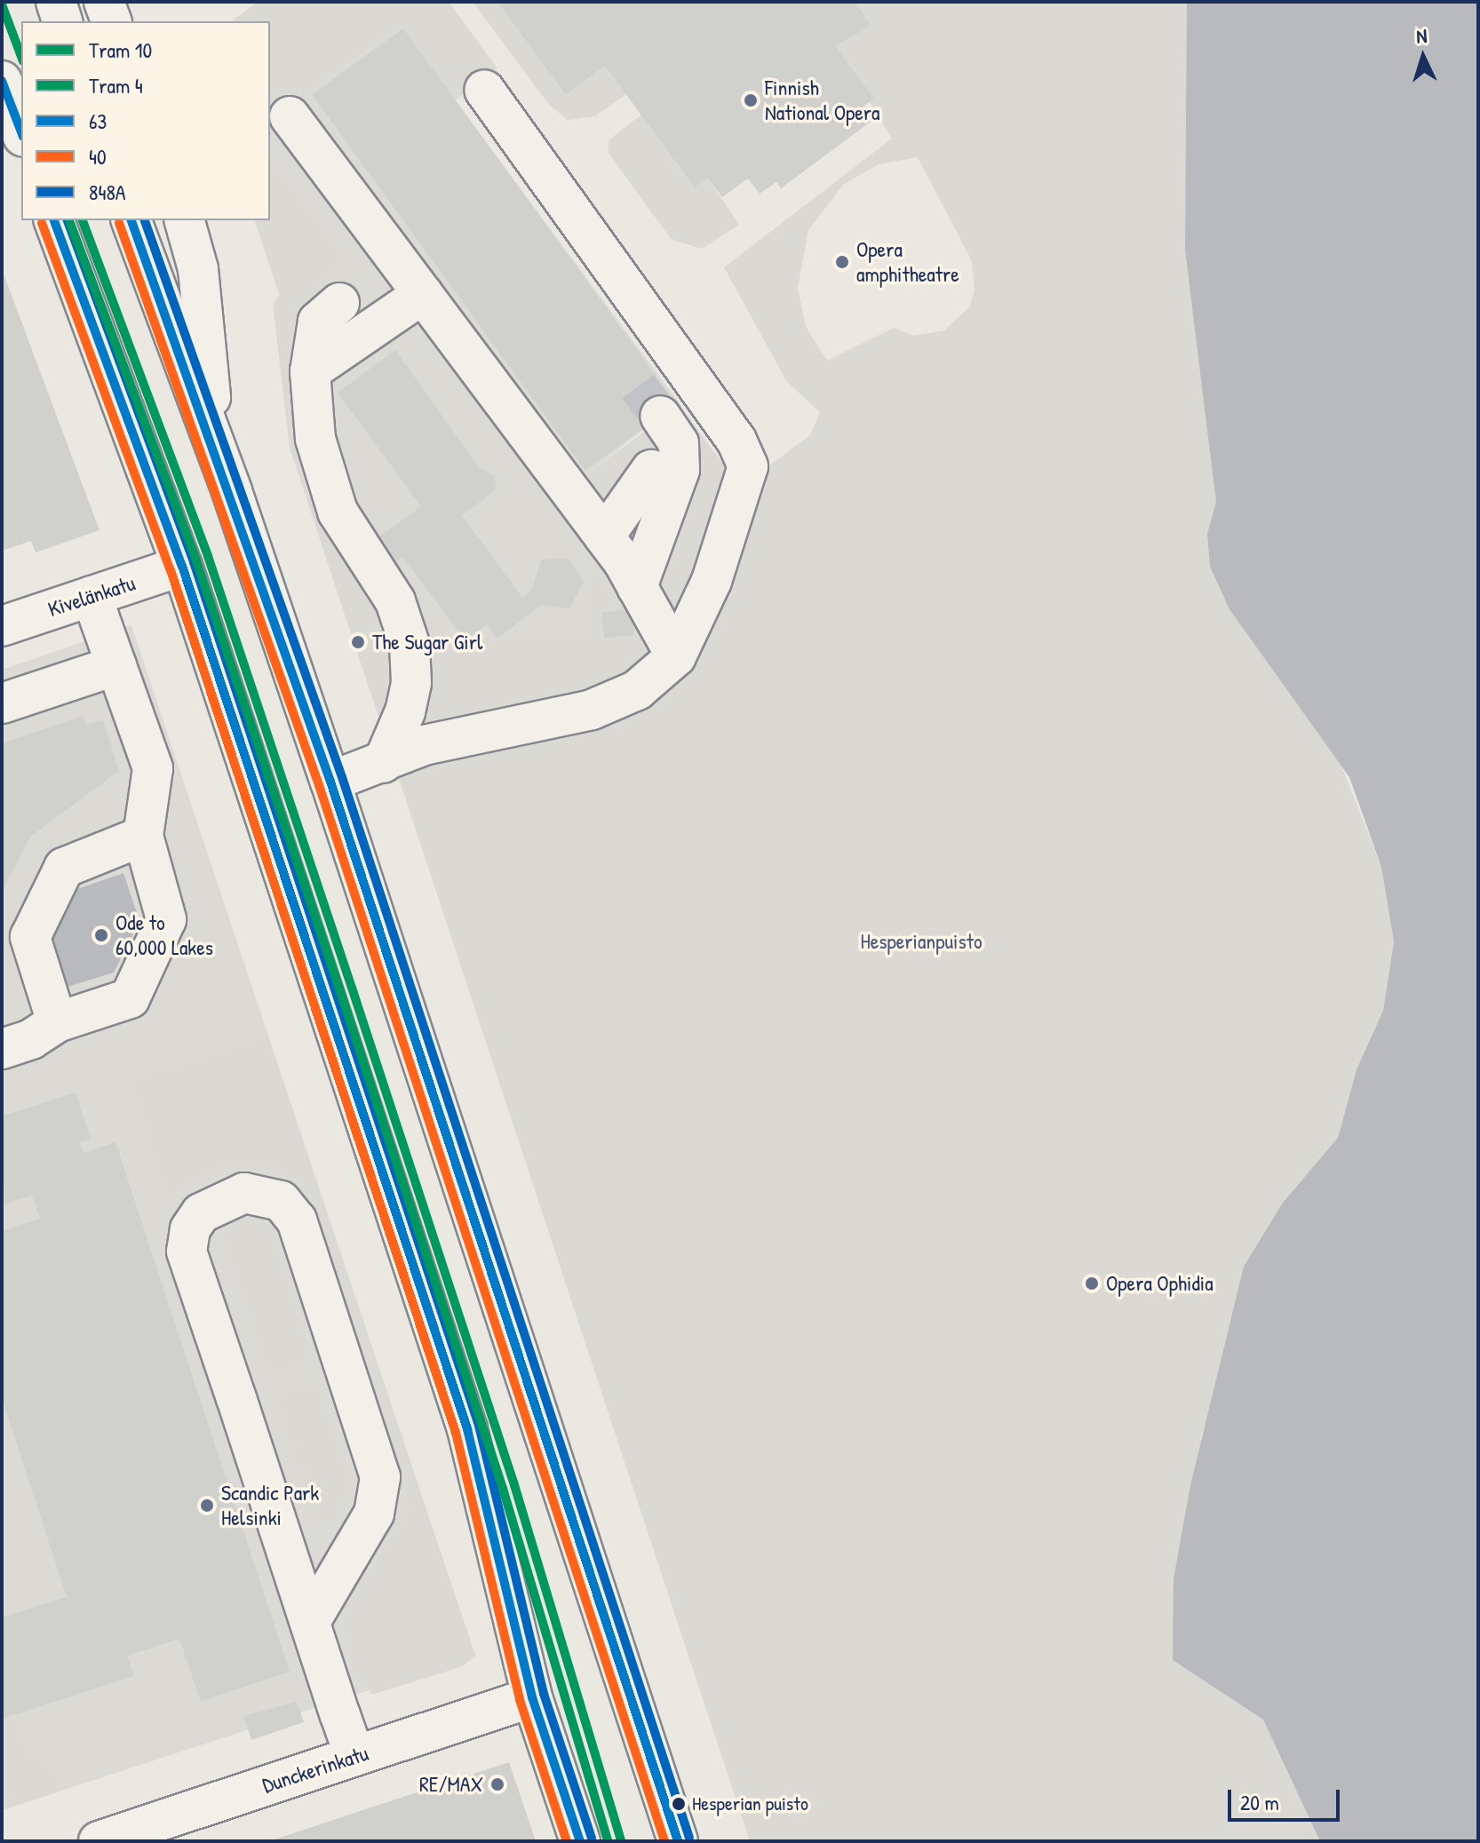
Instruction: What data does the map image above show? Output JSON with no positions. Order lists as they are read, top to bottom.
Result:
{
  "streets": {
    "main road": ["Kivelänkatu", "Dunckerinkatu"]
  },
  "parks": ["Hesperianpuisto"],
  "places": [
    "Finnish National Opera",
    "Opera amphitheatre",
    "The Sugar Girl",
    "Ode to 60,000 Lakes",
    "Opera Ophidia",
    "Scandic Park Helsinki",
    "RE/MAX",
    "Hesperian puisto"
  ],
  "lines": [
    "tram line 10",
    "transit line 63",
    "transit line 848A",
    "tram line 4",
    "transit line 40"
  ],
  "legend": [
    "Tram 10",
    "Tram 4",
    "63",
    "40",
    "848A"
  ],
  "scale_bar": "20 m",
  "north": "top"
}
